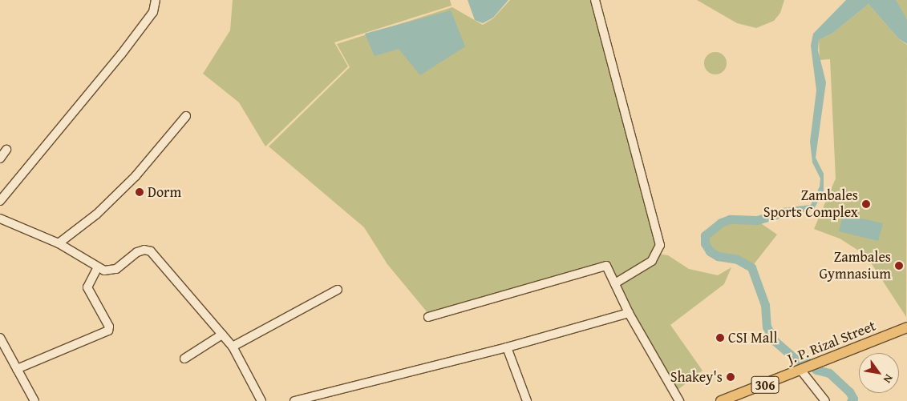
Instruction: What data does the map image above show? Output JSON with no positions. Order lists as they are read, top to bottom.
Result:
{
  "streets": {
    "main road": ["J. P. Rizal Street", "306"]
  },
  "places": [
    "Dorm",
    "Zambales Sports Complex",
    "Zambales Gymnasium",
    "CSI Mall",
    "Shakey's"
  ],
  "north": "bottom right"
}
